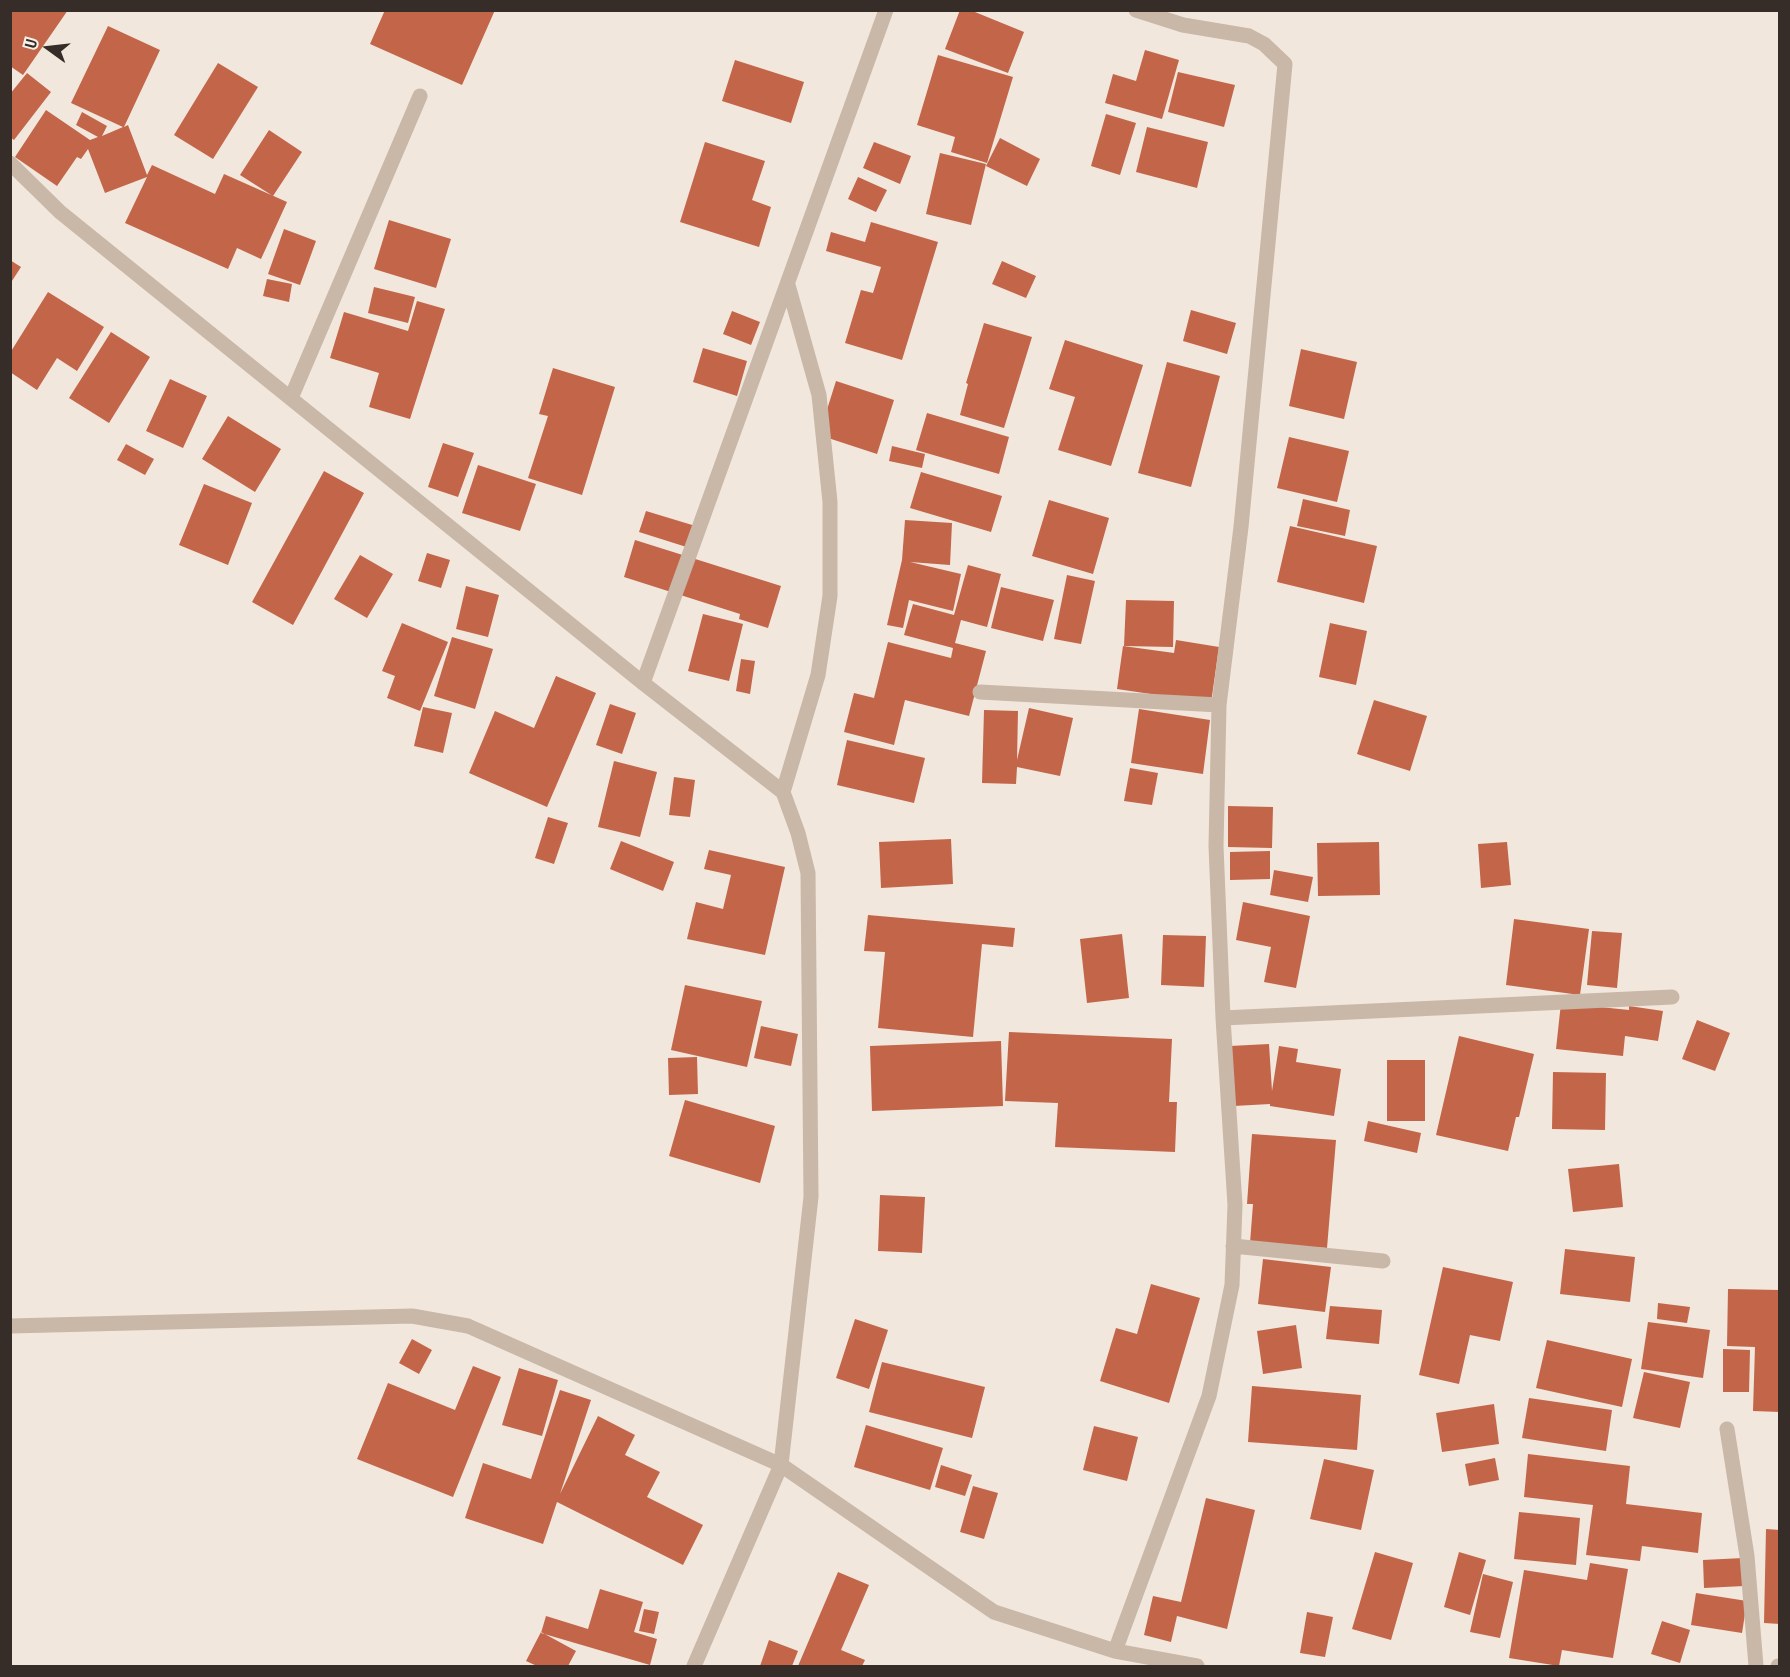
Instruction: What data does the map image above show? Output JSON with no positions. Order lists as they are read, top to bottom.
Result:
{
  "north": "left"
}
